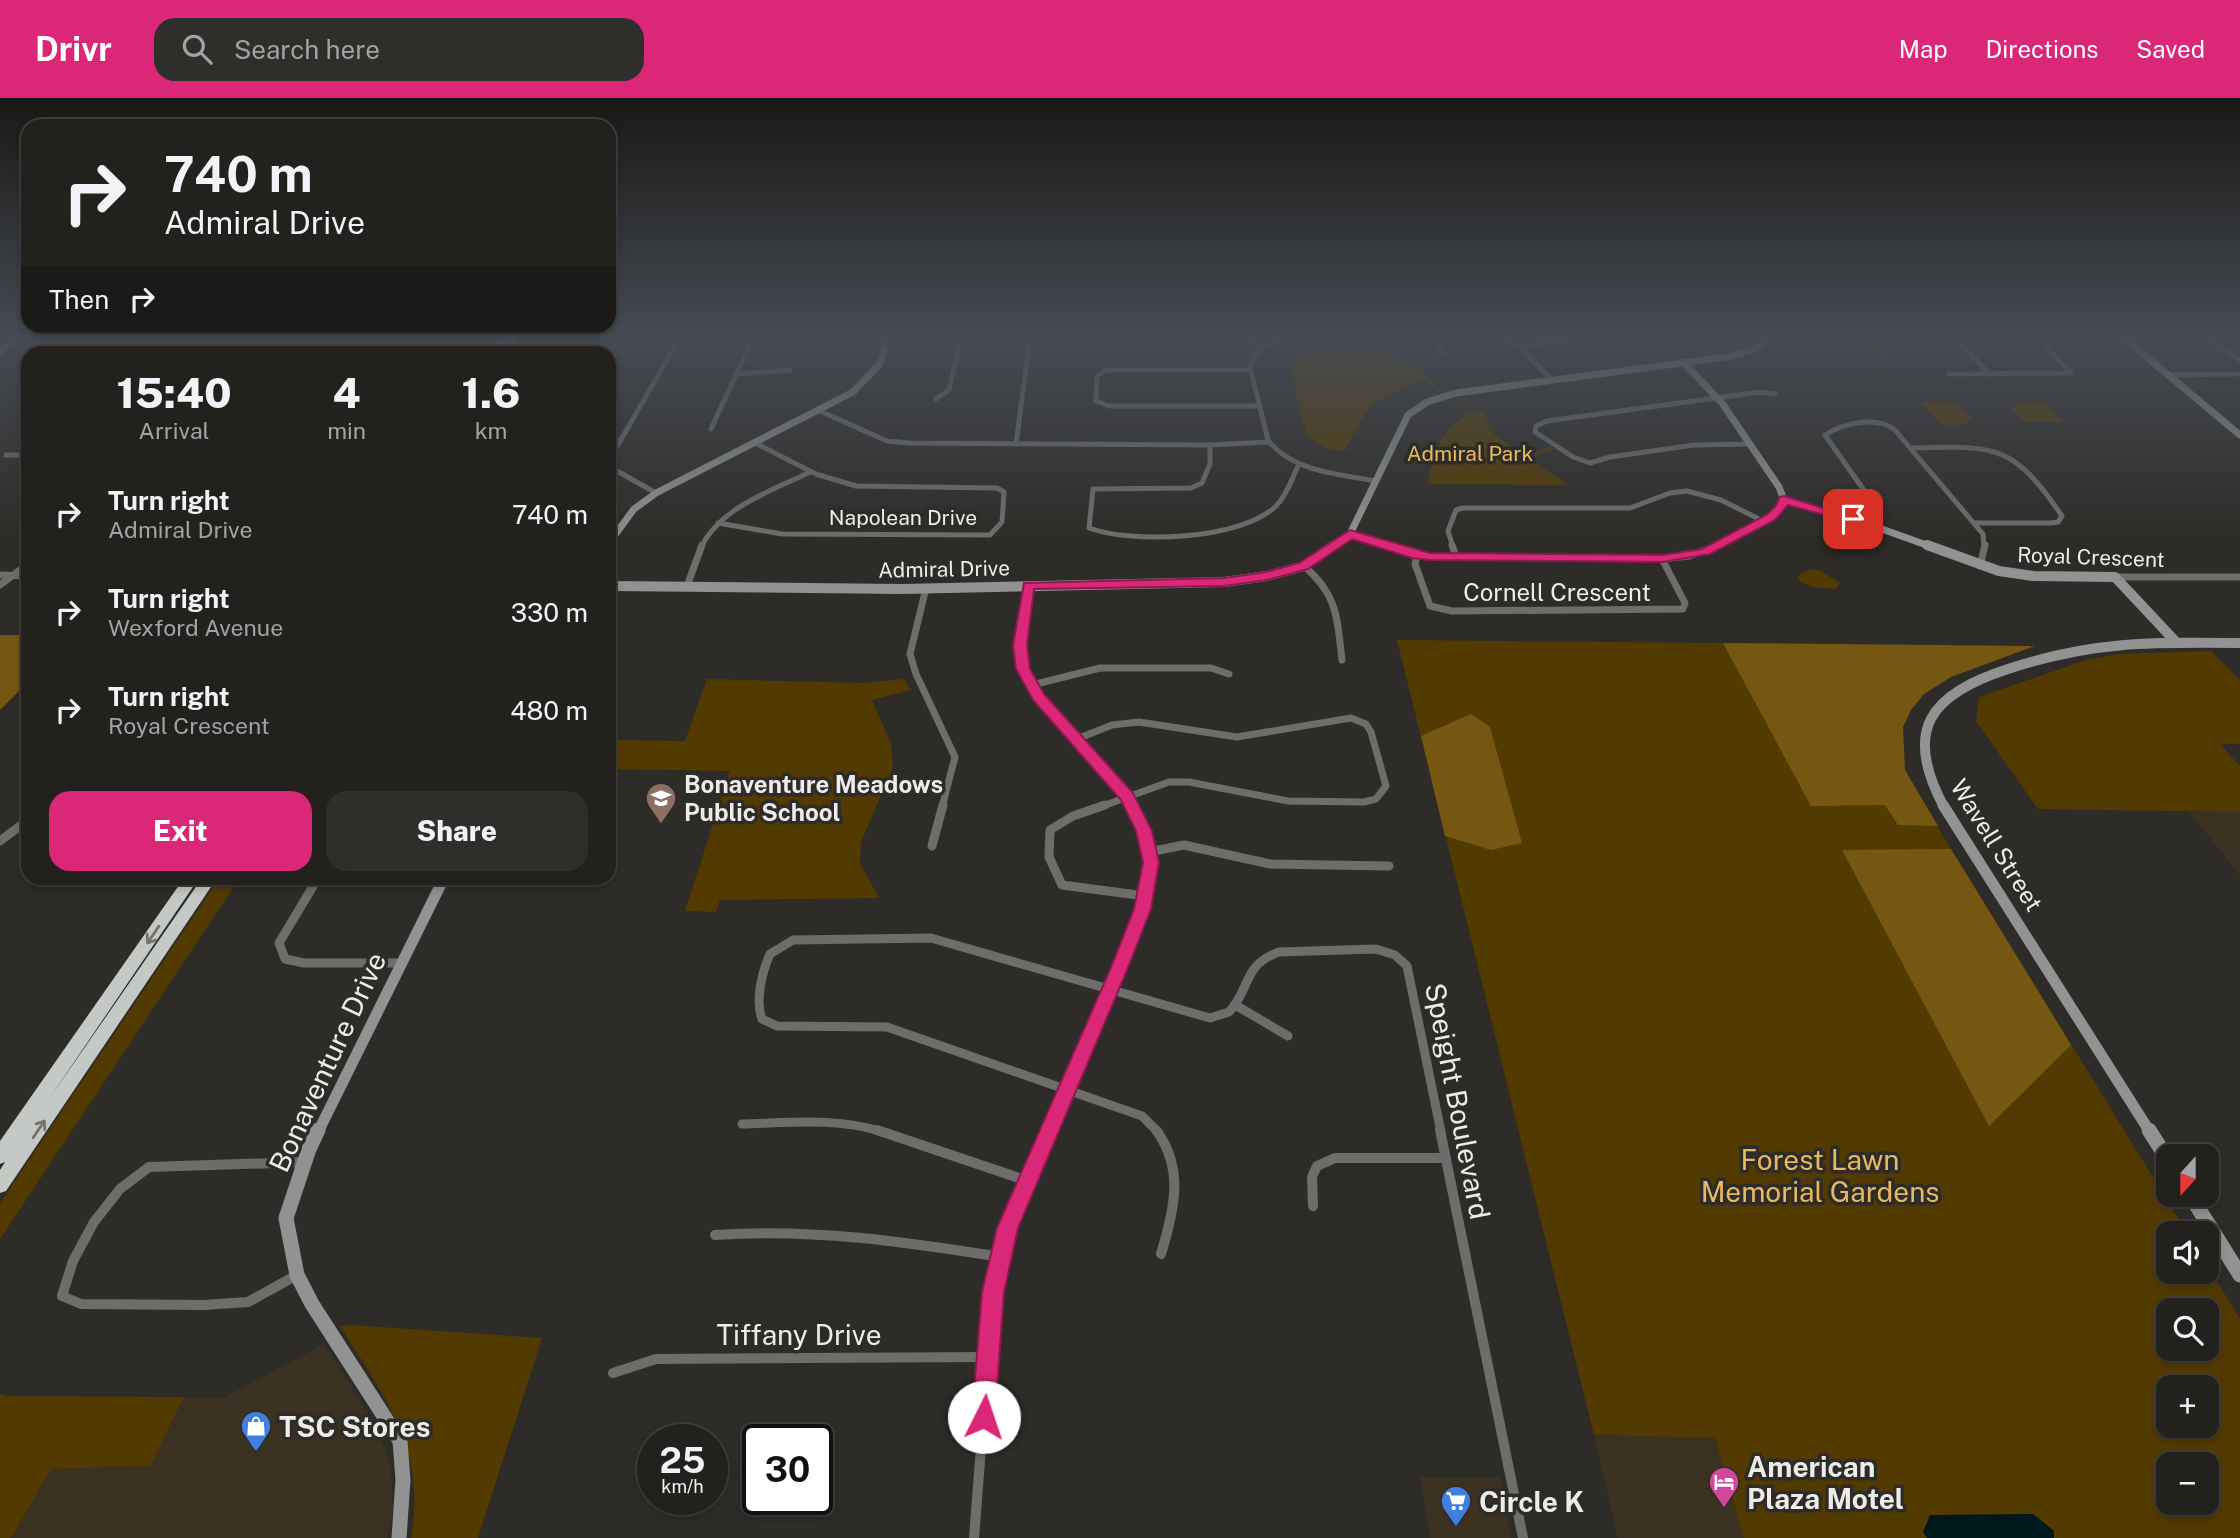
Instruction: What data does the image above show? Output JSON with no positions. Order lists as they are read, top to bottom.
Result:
{
  "streets": {
    "street": [
      "Napolean Drive",
      "Royal Crescent",
      "Admiral Drive",
      "Cornell Crescent",
      "Wavell Street",
      "Bonaventure Drive",
      "Speight Boulevard",
      "Tiffany Drive"
    ]
  },
  "parks": ["Admiral Park", "Forest Lawn Memorial Gardens"],
  "places": {
    "school or university": ["Bonaventure Meadows Public School"],
    "shop": ["TSC Stores"],
    "hotel": ["American Plaza Motel"],
    "supermarket": ["Circle K"]
  },
  "north": "bottom",
  "page": {
    "header": "Drivr",
    "search": "Search here",
    "nav": ["Map", "Directions", "Saved"],
    "turn": ["740 m", "Admiral Drive"],
    "then": "Then",
    "eta": [
      "15:40",
      "Arrival",
      "4",
      "min",
      "1.6",
      "km"
    ],
    "list": [
      {
        "name": "Turn right",
        "note": "Admiral Drive",
        "value": "740 m"
      },
      {
        "name": "Turn right",
        "note": "Wexford Avenue",
        "value": "330 m"
      },
      {
        "name": "Turn right",
        "note": "Royal Crescent",
        "value": "480 m"
      }
    ],
    "buttons": ["Exit", "Share"],
    "map_buttons": ["+", "−"],
    "speed": "25 km/h",
    "limit": "30"
  }
}
